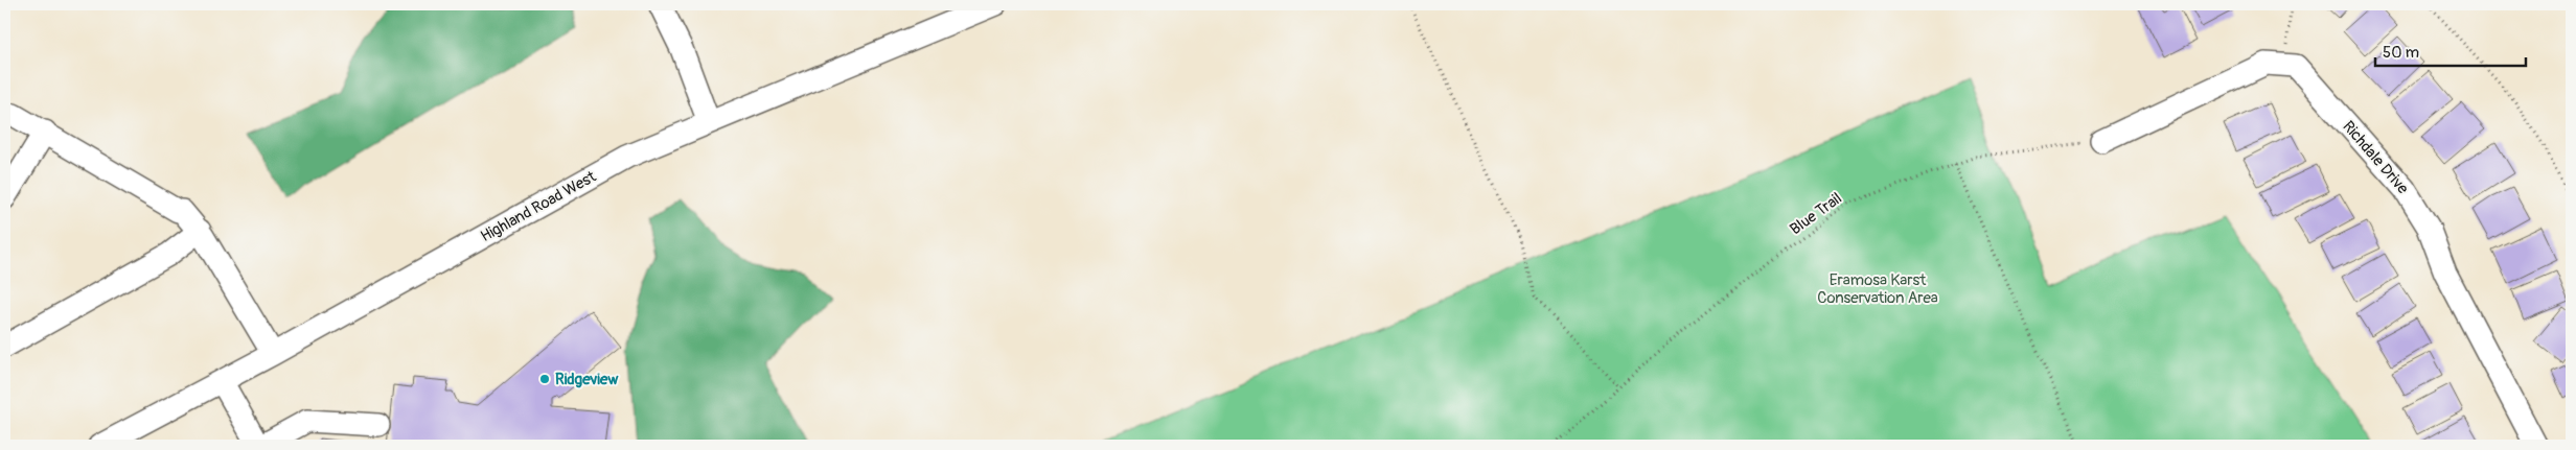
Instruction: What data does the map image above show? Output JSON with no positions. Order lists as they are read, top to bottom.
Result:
{
  "streets": {
    "street": ["Richdale Drive", "Highland Road West"],
    "path": ["Blue Trail"]
  },
  "parks": ["Eramosa Karst Conservation Area"],
  "places": ["Ridgeview"],
  "scale_bar": "50 m"
}
